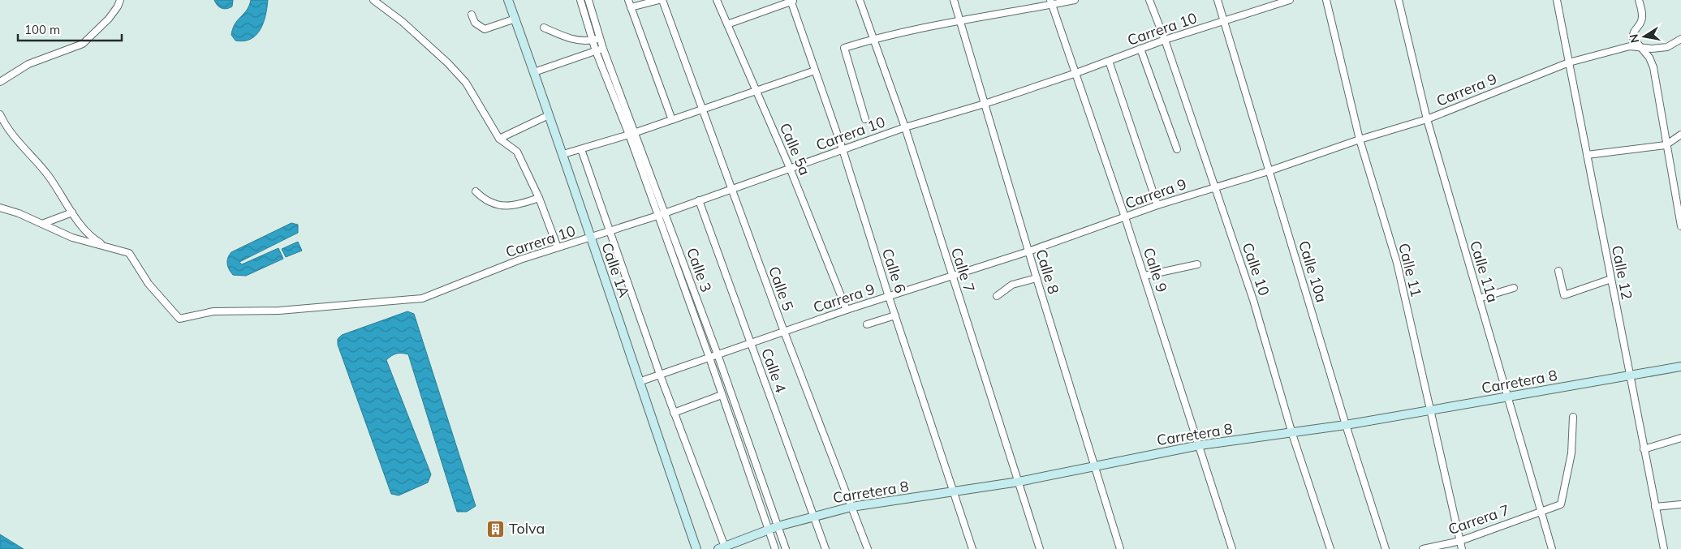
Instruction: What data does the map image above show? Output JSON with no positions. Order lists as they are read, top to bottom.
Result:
{
  "streets": {
    "street": [
      "Carrera 10",
      "Carrera 9",
      "Calle 5a",
      "Calle 10",
      "Calle 1A",
      "Calle 3",
      "Calle 7",
      "Calle 9",
      "Calle 11",
      "Calle 6",
      "Calle 8",
      "Calle 10a",
      "Calle 11a",
      "Calle 12",
      "Calle 5",
      "Calle 4",
      "Carretera 8",
      "Carrera 7"
    ]
  },
  "crossings": [
    ["Carrera 10", "Calle 5a"],
    ["Carrera 10", "Calle 10"],
    ["Carrera 10", "Calle 1A"],
    ["Carrera 10", "Calle 3"],
    ["Carrera 10", "Calle 7"],
    ["Carrera 10", "Calle 9"],
    ["Carrera 10", "Calle 6"],
    ["Carrera 10", "Calle 8"],
    ["Carrera 10", "Calle 10a"],
    ["Carrera 10", "Calle 5"],
    ["Carrera 10", "Calle 4"],
    ["Carrera 9", "Calle 5a"],
    ["Carrera 9", "Calle 10"],
    ["Carrera 9", "Calle 1A"],
    ["Carrera 9", "Calle 3"],
    ["Carrera 9", "Calle 7"],
    ["Carrera 9", "Calle 9"],
    ["Carrera 9", "Calle 11"],
    ["Carrera 9", "Calle 6"],
    ["Carrera 9", "Calle 8"],
    ["Carrera 9", "Calle 10a"],
    ["Carrera 9", "Calle 11a"],
    ["Carrera 9", "Calle 12"],
    ["Carrera 9", "Calle 5"],
    ["Carrera 9", "Calle 4"],
    ["Calle 10", "Carretera 8"],
    ["Calle 3", "Carretera 8"],
    ["Calle 7", "Carretera 8"],
    ["Calle 9", "Carretera 8"],
    ["Calle 11", "Carretera 8"],
    ["Calle 11", "Carrera 7"],
    ["Calle 6", "Carretera 8"],
    ["Calle 8", "Carretera 8"],
    ["Calle 10a", "Carretera 8"],
    ["Calle 11a", "Carretera 8"],
    ["Calle 11a", "Carrera 7"],
    ["Calle 12", "Carretera 8"],
    ["Calle 5", "Carretera 8"],
    ["Calle 4", "Carretera 8"]
  ],
  "places": {
    "building": ["Tolva"]
  },
  "scale_bar": "100 m",
  "north": "left"
}
